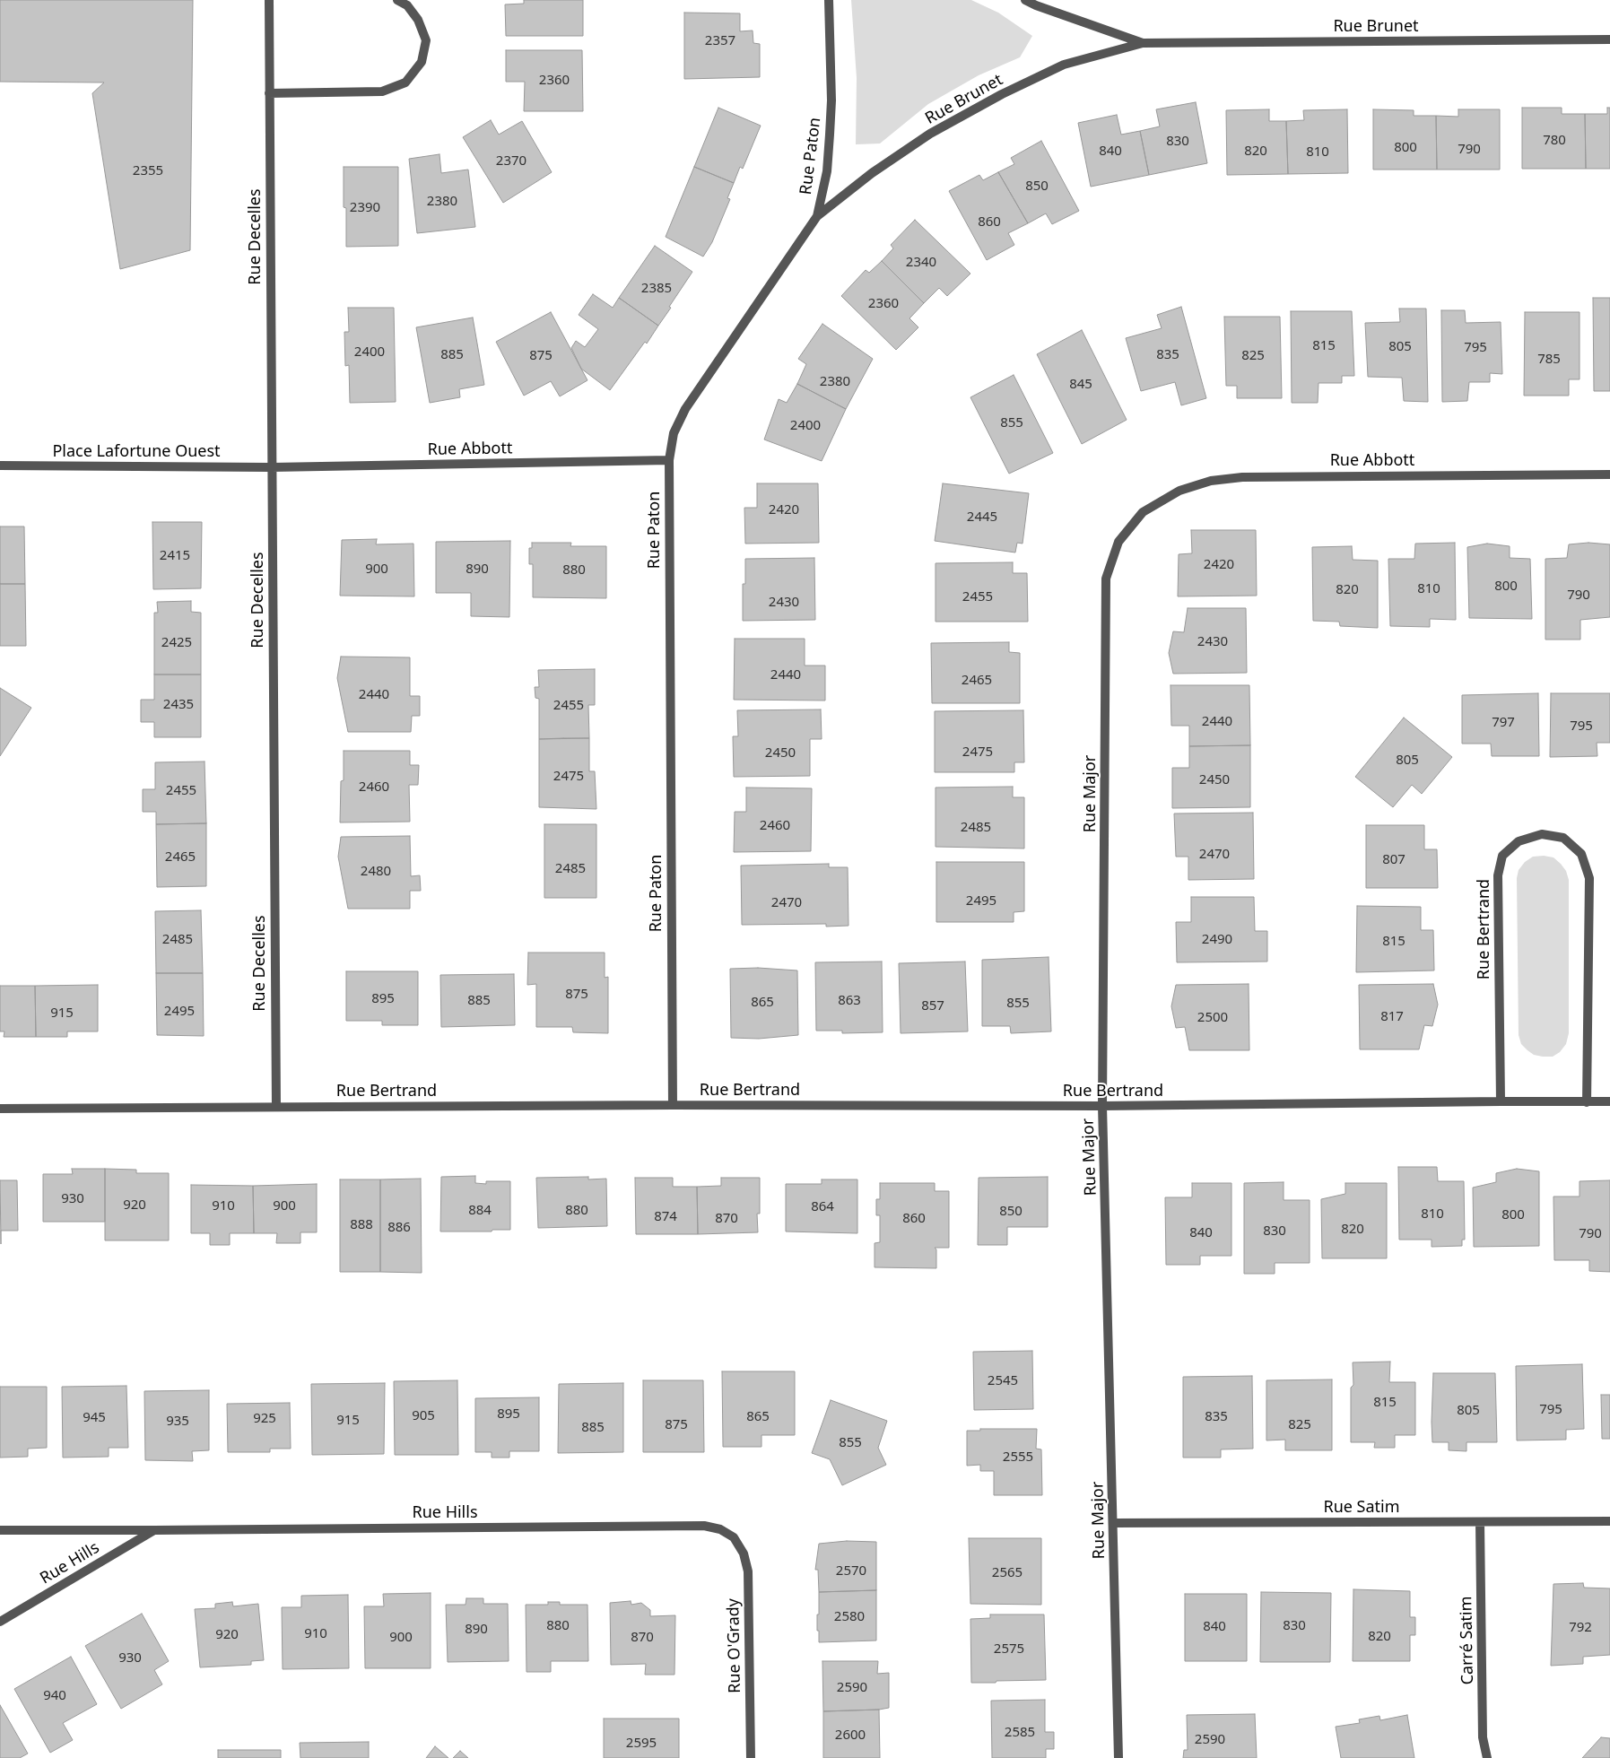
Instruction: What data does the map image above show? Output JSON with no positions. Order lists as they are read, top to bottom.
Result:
{
  "streets": {
    "street": [
      "Rue Brunet",
      "Rue Paton",
      "Rue Decelles",
      "Rue Abbott",
      "Place Lafortune Ouest",
      "Rue Major",
      "Rue Bertrand",
      "Rue Satim",
      "Rue Hills",
      "Carré Satim",
      "Rue O'Grady"
    ]
  },
  "crossings": [
    ["Rue Brunet", "Rue Paton"],
    ["Rue Paton", "Rue Abbott"],
    ["Rue Paton", "Rue Bertrand"],
    ["Rue Decelles", "Rue Abbott"],
    ["Rue Decelles", "Place Lafortune Ouest"],
    ["Rue Decelles", "Rue Bertrand"],
    ["Rue Abbott", "Place Lafortune Ouest"],
    ["Rue Abbott", "Rue Major"],
    ["Rue Major", "Rue Bertrand"],
    ["Rue Major", "Rue Satim"],
    ["Rue Satim", "Carré Satim"],
    ["Rue Hills", "Rue O'Grady"]
  ],
  "house_numbers": [
    "2357",
    "2360",
    "780",
    "830",
    "800",
    "790",
    "840",
    "820",
    "810",
    "2370",
    "2355",
    "850",
    "2380",
    "2390",
    "860",
    "2340",
    "2385",
    "2360",
    "815",
    "805",
    "795",
    "2400",
    "885",
    "835",
    "875",
    "825",
    "785",
    "2380",
    "845",
    "855",
    "2400",
    "2420",
    "2445",
    "2415",
    "2420",
    "900",
    "890",
    "880",
    "800",
    "810",
    "820",
    "790",
    "2455",
    "2430",
    "2430",
    "2425",
    "2440",
    "2465",
    "2440",
    "2435",
    "2455",
    "2440",
    "797",
    "795",
    "2475",
    "2450",
    "805",
    "2475",
    "2450",
    "2460",
    "2455",
    "2460",
    "2485",
    "2470",
    "2465",
    "807",
    "2485",
    "2480",
    "2495",
    "2470",
    "2485",
    "2490",
    "815",
    "875",
    "895",
    "885",
    "863",
    "865",
    "855",
    "857",
    "2495",
    "915",
    "817",
    "2500",
    "930",
    "920",
    "910",
    "900",
    "864",
    "884",
    "880",
    "850",
    "810",
    "800",
    "874",
    "870",
    "860",
    "888",
    "886",
    "820",
    "830",
    "840",
    "790",
    "2545",
    "815",
    "795",
    "805",
    "895",
    "905",
    "865",
    "835",
    "945",
    "925",
    "915",
    "935",
    "875",
    "825",
    "885",
    "855",
    "2555",
    "2570",
    "2565",
    "2580",
    "880",
    "830",
    "840",
    "792",
    "890",
    "910",
    "920",
    "820",
    "900",
    "870",
    "2575",
    "930",
    "2590",
    "940",
    "2585",
    "2600",
    "2590",
    "2595"
  ]
}
